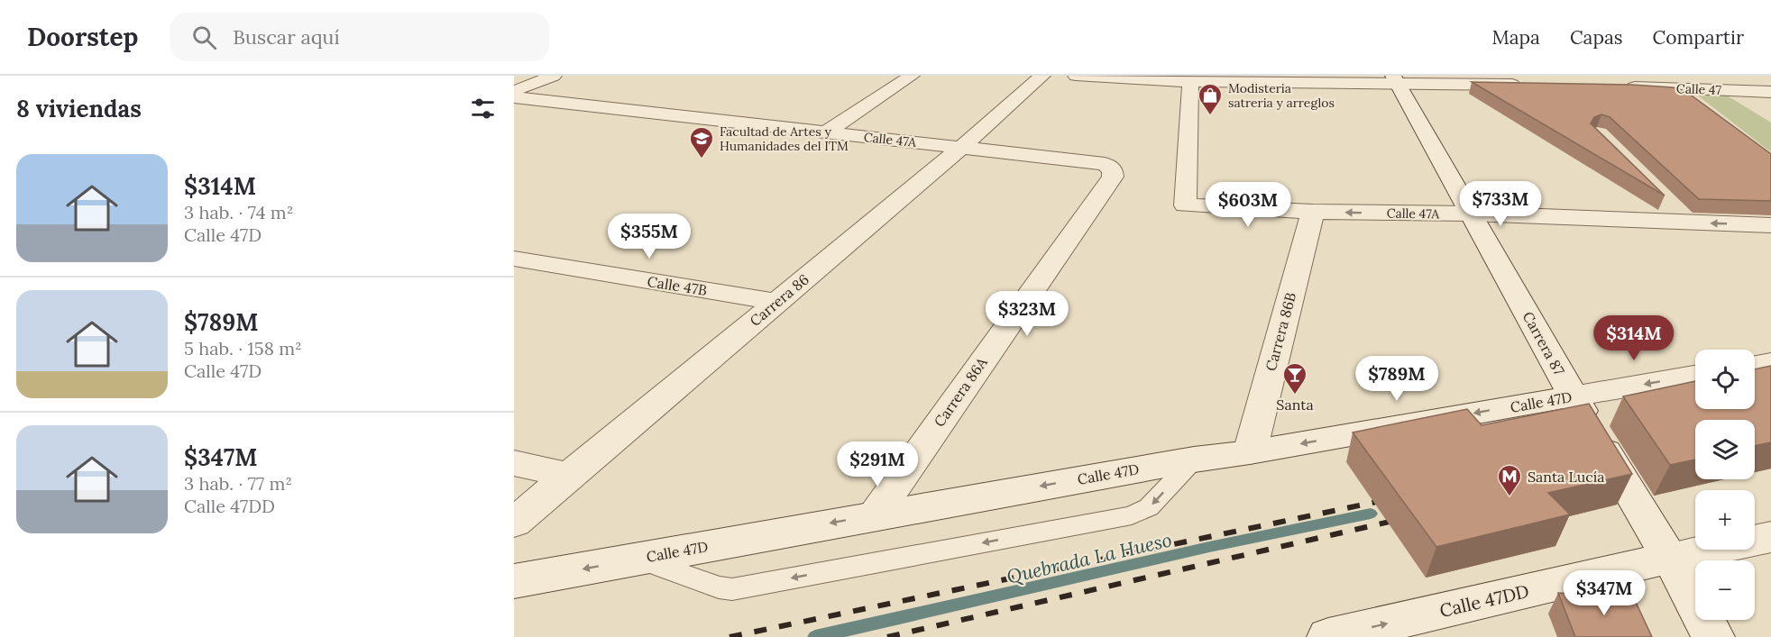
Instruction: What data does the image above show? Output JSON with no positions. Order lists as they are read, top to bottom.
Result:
{
  "streets": {
    "street": [
      "Calle 47",
      "Calle 47A",
      "Calle 47B",
      "Carrera 86",
      "Carrera 86B",
      "Carrera 87",
      "Carrera 86A",
      "Calle 47D",
      "Calle 47DD"
    ]
  },
  "crossings": [
    ["Calle 47A", "Carrera 86"],
    ["Calle 47A", "Carrera 86B"],
    ["Calle 47A", "Carrera 87"],
    ["Calle 47A", "Carrera 86A"],
    ["Calle 47B", "Carrera 86"],
    ["Carrera 86B", "Calle 47D"],
    ["Carrera 87", "Calle 47D"],
    ["Carrera 87", "Calle 47DD"],
    ["Carrera 86A", "Calle 47D"]
  ],
  "one_way": ["Calle 47D", "Calle 47DD"],
  "water": ["Quebrada La Hueso"],
  "places": {
    "shop": ["Modisteria satreria y arreglos"],
    "school or university": ["Facultad de Artes y Humanidades del ITM"],
    "bar": ["Santa"],
    "metro station": ["Santa Lucía"]
  },
  "page": {
    "header": "Doorstep",
    "search": "Buscar aquí",
    "nav": ["Mapa", "Capas", "Compartir"],
    "heading": "8 viviendas",
    "list": [
      {
        "name": "$314M",
        "note": "3 hab. · 74 m² · Calle 47D"
      },
      {
        "name": "$789M",
        "note": "5 hab. · 158 m² · Calle 47D"
      },
      {
        "name": "$347M",
        "note": "3 hab. · 77 m² · Calle 47DD"
      }
    ],
    "price": [
      "$733M",
      "$603M",
      "$355M",
      "$323M",
      "$314M",
      "$789M",
      "$291M",
      "$347M"
    ],
    "map_buttons": ["+", "−"]
  }
}
